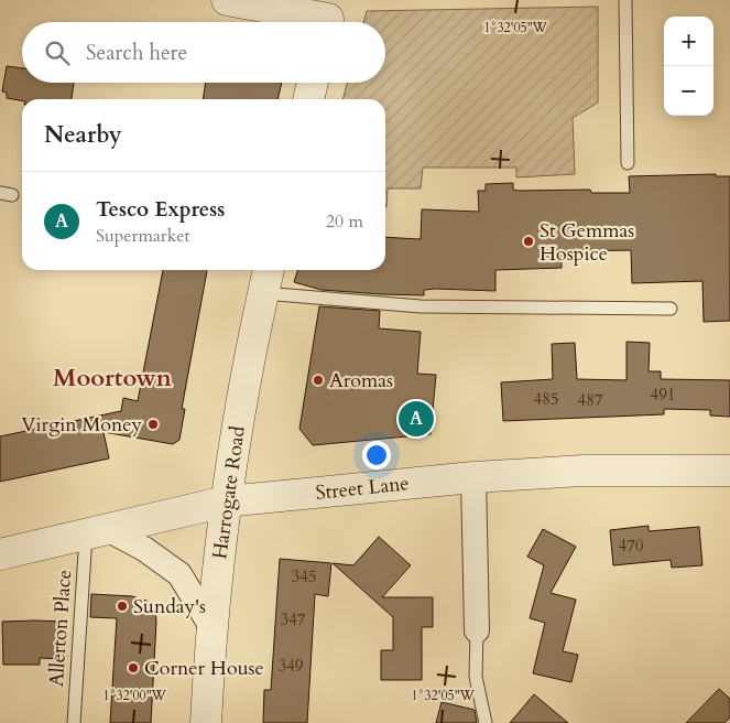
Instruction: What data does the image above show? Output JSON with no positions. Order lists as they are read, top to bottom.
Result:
{
  "streets": {
    "street": ["Street Lane", "Harrogate Road"],
    "lane": ["Allerton Place"]
  },
  "crossings": [
    ["Street Lane", "Harrogate Road"],
    ["Street Lane", "Allerton Place"]
  ],
  "districts": ["Moortown"],
  "places": [
    "St Gemmas Hospice",
    "Aromas",
    "Virgin Money",
    "Sunday's",
    "Corner House"
  ],
  "house_numbers": [
    "491",
    "485",
    "487",
    "470",
    "345",
    "347",
    "349"
  ],
  "page": {
    "map_buttons": ["+", "−"],
    "search": "Search here",
    "heading": "Nearby",
    "list": [
      {
        "mark": "A",
        "name": "Tesco Express",
        "note": "Supermarket",
        "value": "20 m"
      }
    ],
    "pins": "A"
  },
  "coordinates": ["1°32'05\"W", "1°32'00\"W"]
}
